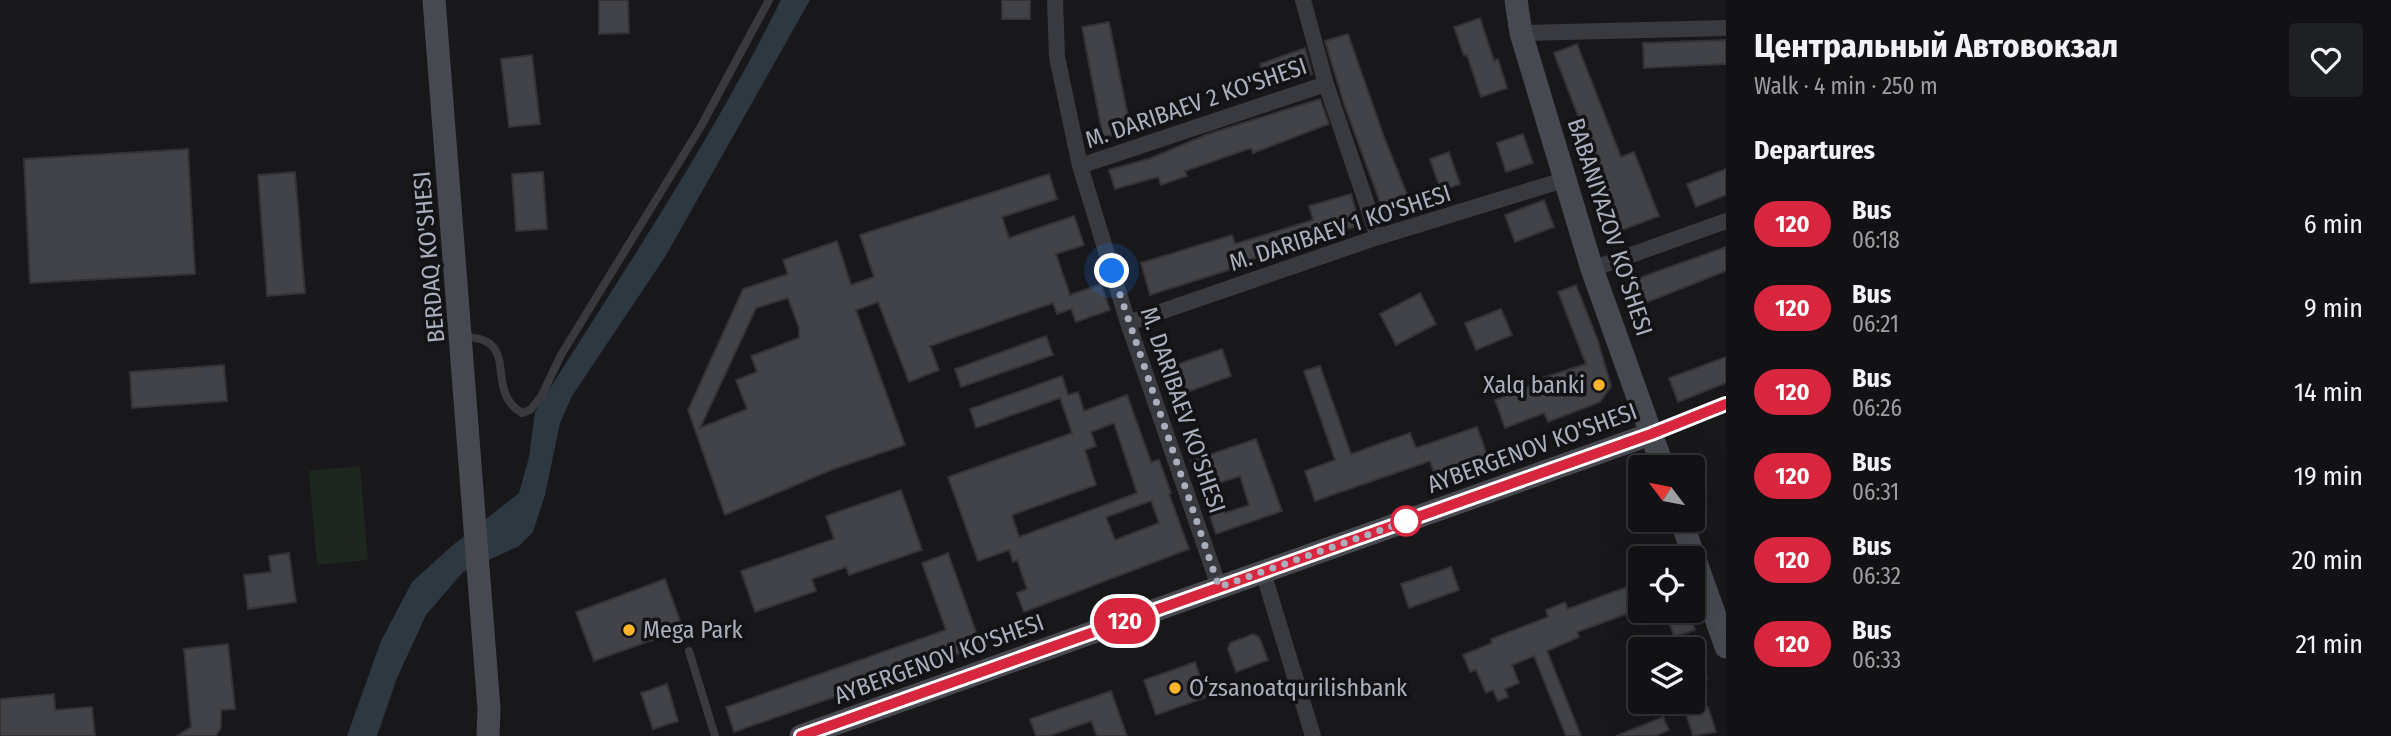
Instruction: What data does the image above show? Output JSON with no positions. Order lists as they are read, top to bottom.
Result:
{
  "streets": {
    "street": [
      "M. DARIBAEV 2 KO'SHESI",
      "BABANIYAZOV KO‘SHESI",
      "M. DARIBAEV 1 KO'SHESI",
      "BERDAQ KO'SHESI",
      "M. DARIBAEV KO'SHESI",
      "AYBERGENOV KO'SHESI"
    ]
  },
  "crossings": [
    ["M. DARIBAEV 2 KO'SHESI", "M. DARIBAEV KO'SHESI"],
    ["BABANIYAZOV KO‘SHESI", "M. DARIBAEV 1 KO'SHESI"],
    ["BABANIYAZOV KO‘SHESI", "AYBERGENOV KO'SHESI"],
    ["M. DARIBAEV 1 KO'SHESI", "M. DARIBAEV KO'SHESI"],
    ["M. DARIBAEV KO'SHESI", "AYBERGENOV KO'SHESI"]
  ],
  "places": ["Xalq banki", "Mega Park", "Oʻzsanoatqurilishbank"],
  "lines": ["bus line 120"],
  "north": "top left",
  "page": {
    "on_map": "120",
    "heading": [
      ["Центральный Автовокзал", "Walk · 4 min · 250 m"],
      "Departures"
    ],
    "list": [
      {
        "mark": "120",
        "name": "Bus",
        "note": "06:18",
        "value": "6 min"
      },
      {
        "mark": "120",
        "name": "Bus",
        "note": "06:21",
        "value": "9 min"
      },
      {
        "mark": "120",
        "name": "Bus",
        "note": "06:26",
        "value": "14 min"
      },
      {
        "mark": "120",
        "name": "Bus",
        "note": "06:31",
        "value": "19 min"
      },
      {
        "mark": "120",
        "name": "Bus",
        "note": "06:32",
        "value": "20 min"
      },
      {
        "mark": "120",
        "name": "Bus",
        "note": "06:33",
        "value": "21 min"
      }
    ]
  }
}
